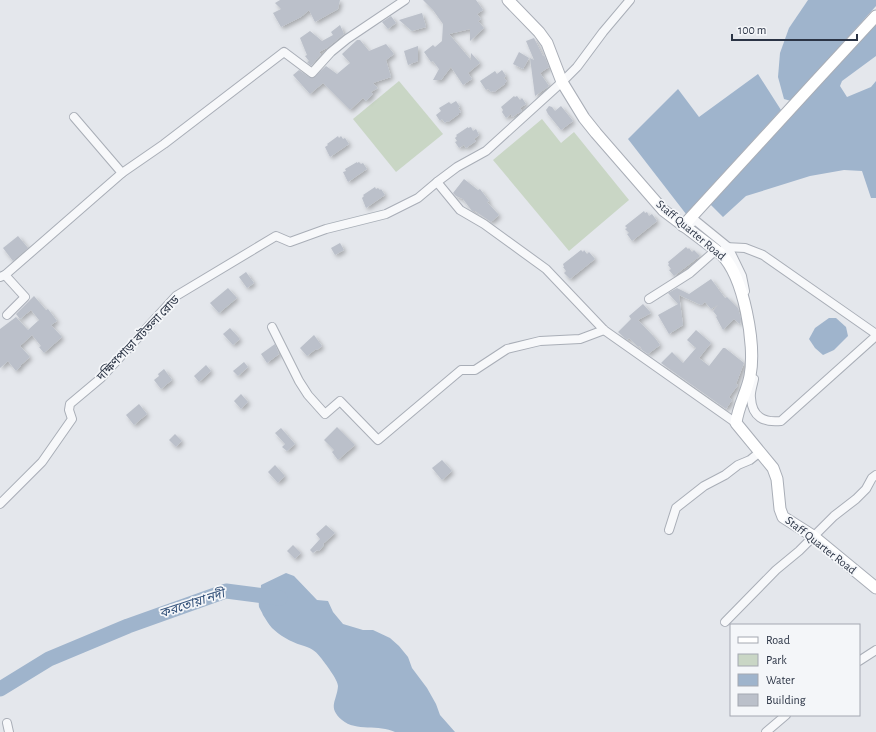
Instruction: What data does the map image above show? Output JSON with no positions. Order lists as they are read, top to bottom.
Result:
{
  "streets": {
    "street": ["Staff Quarter Road", "দক্ষিণপাড়া বটতলা রোড"]
  },
  "crossings": [
    ["Staff Quarter Road", "দক্ষিণপাড়া বটতলা রোড"]
  ],
  "water": ["করতোয়া নদী"],
  "legend": [
    "Road",
    "Park",
    "Water",
    "Building"
  ],
  "scale_bar": "100 m"
}
